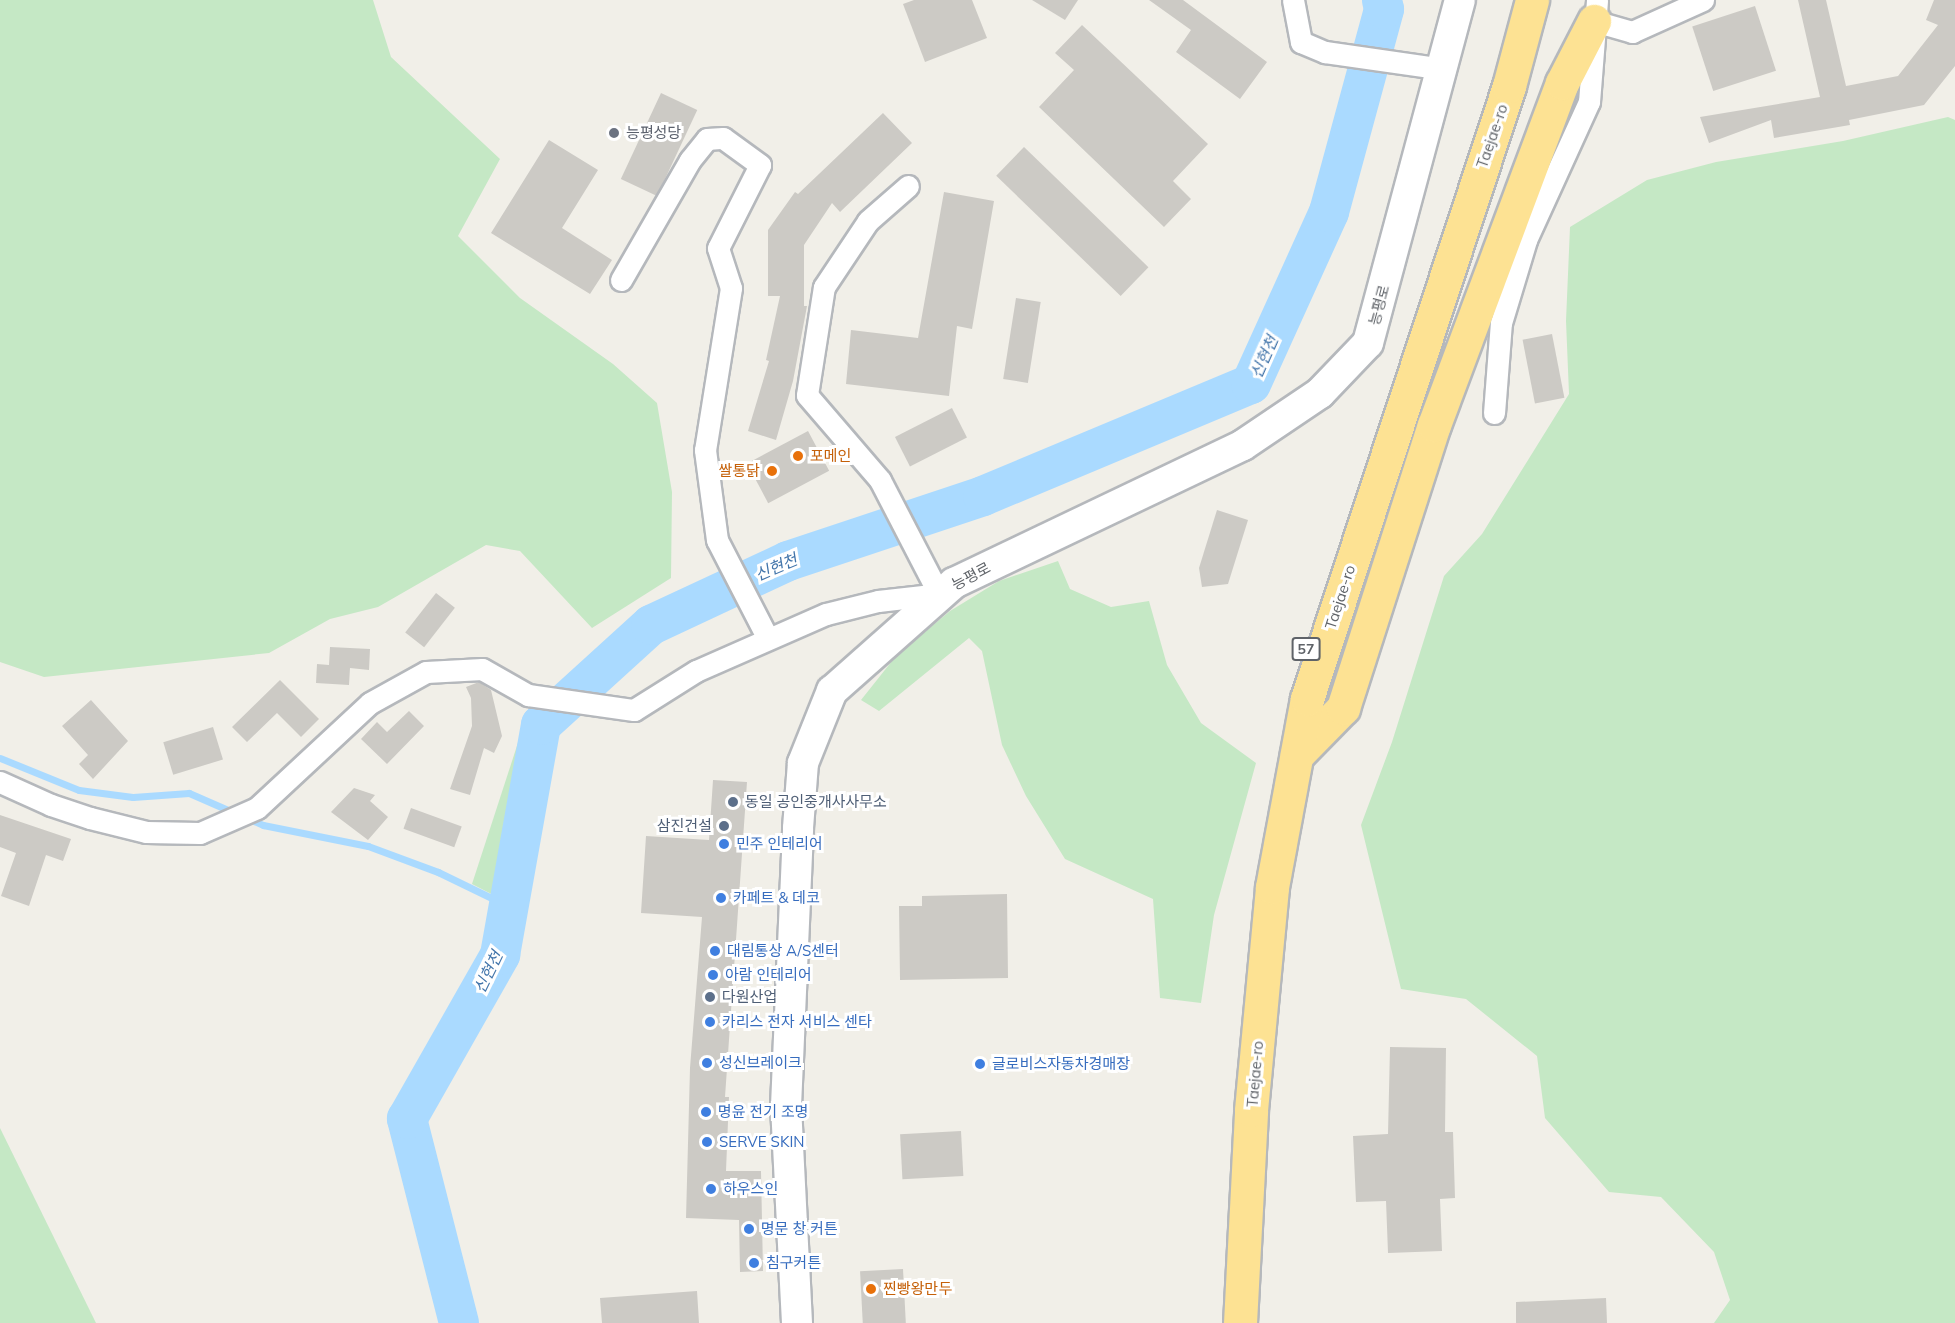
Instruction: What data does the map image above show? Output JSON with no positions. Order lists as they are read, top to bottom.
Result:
{
  "streets": {
    "highway": ["Taejae-ro", "57"],
    "main road": ["능평로"]
  },
  "water": ["신현천"],
  "places": [
    "능평성당",
    "포메인",
    "쌀통닭",
    "동일 공인중개사사무소",
    "삼진건설",
    "민주 인테리어",
    "카페트 & 데코",
    "대림통상 A/S센터",
    "아람 인테리어",
    "다원산업",
    "카리스 전자 서비스 센타",
    "성신브레이크",
    "글로비스자동차경매장",
    "명윤 전기 조명",
    "SERVE SKIN",
    "하우스인",
    "명문 창 커튼",
    "침구커튼",
    "찐빵왕만두"
  ]
}
